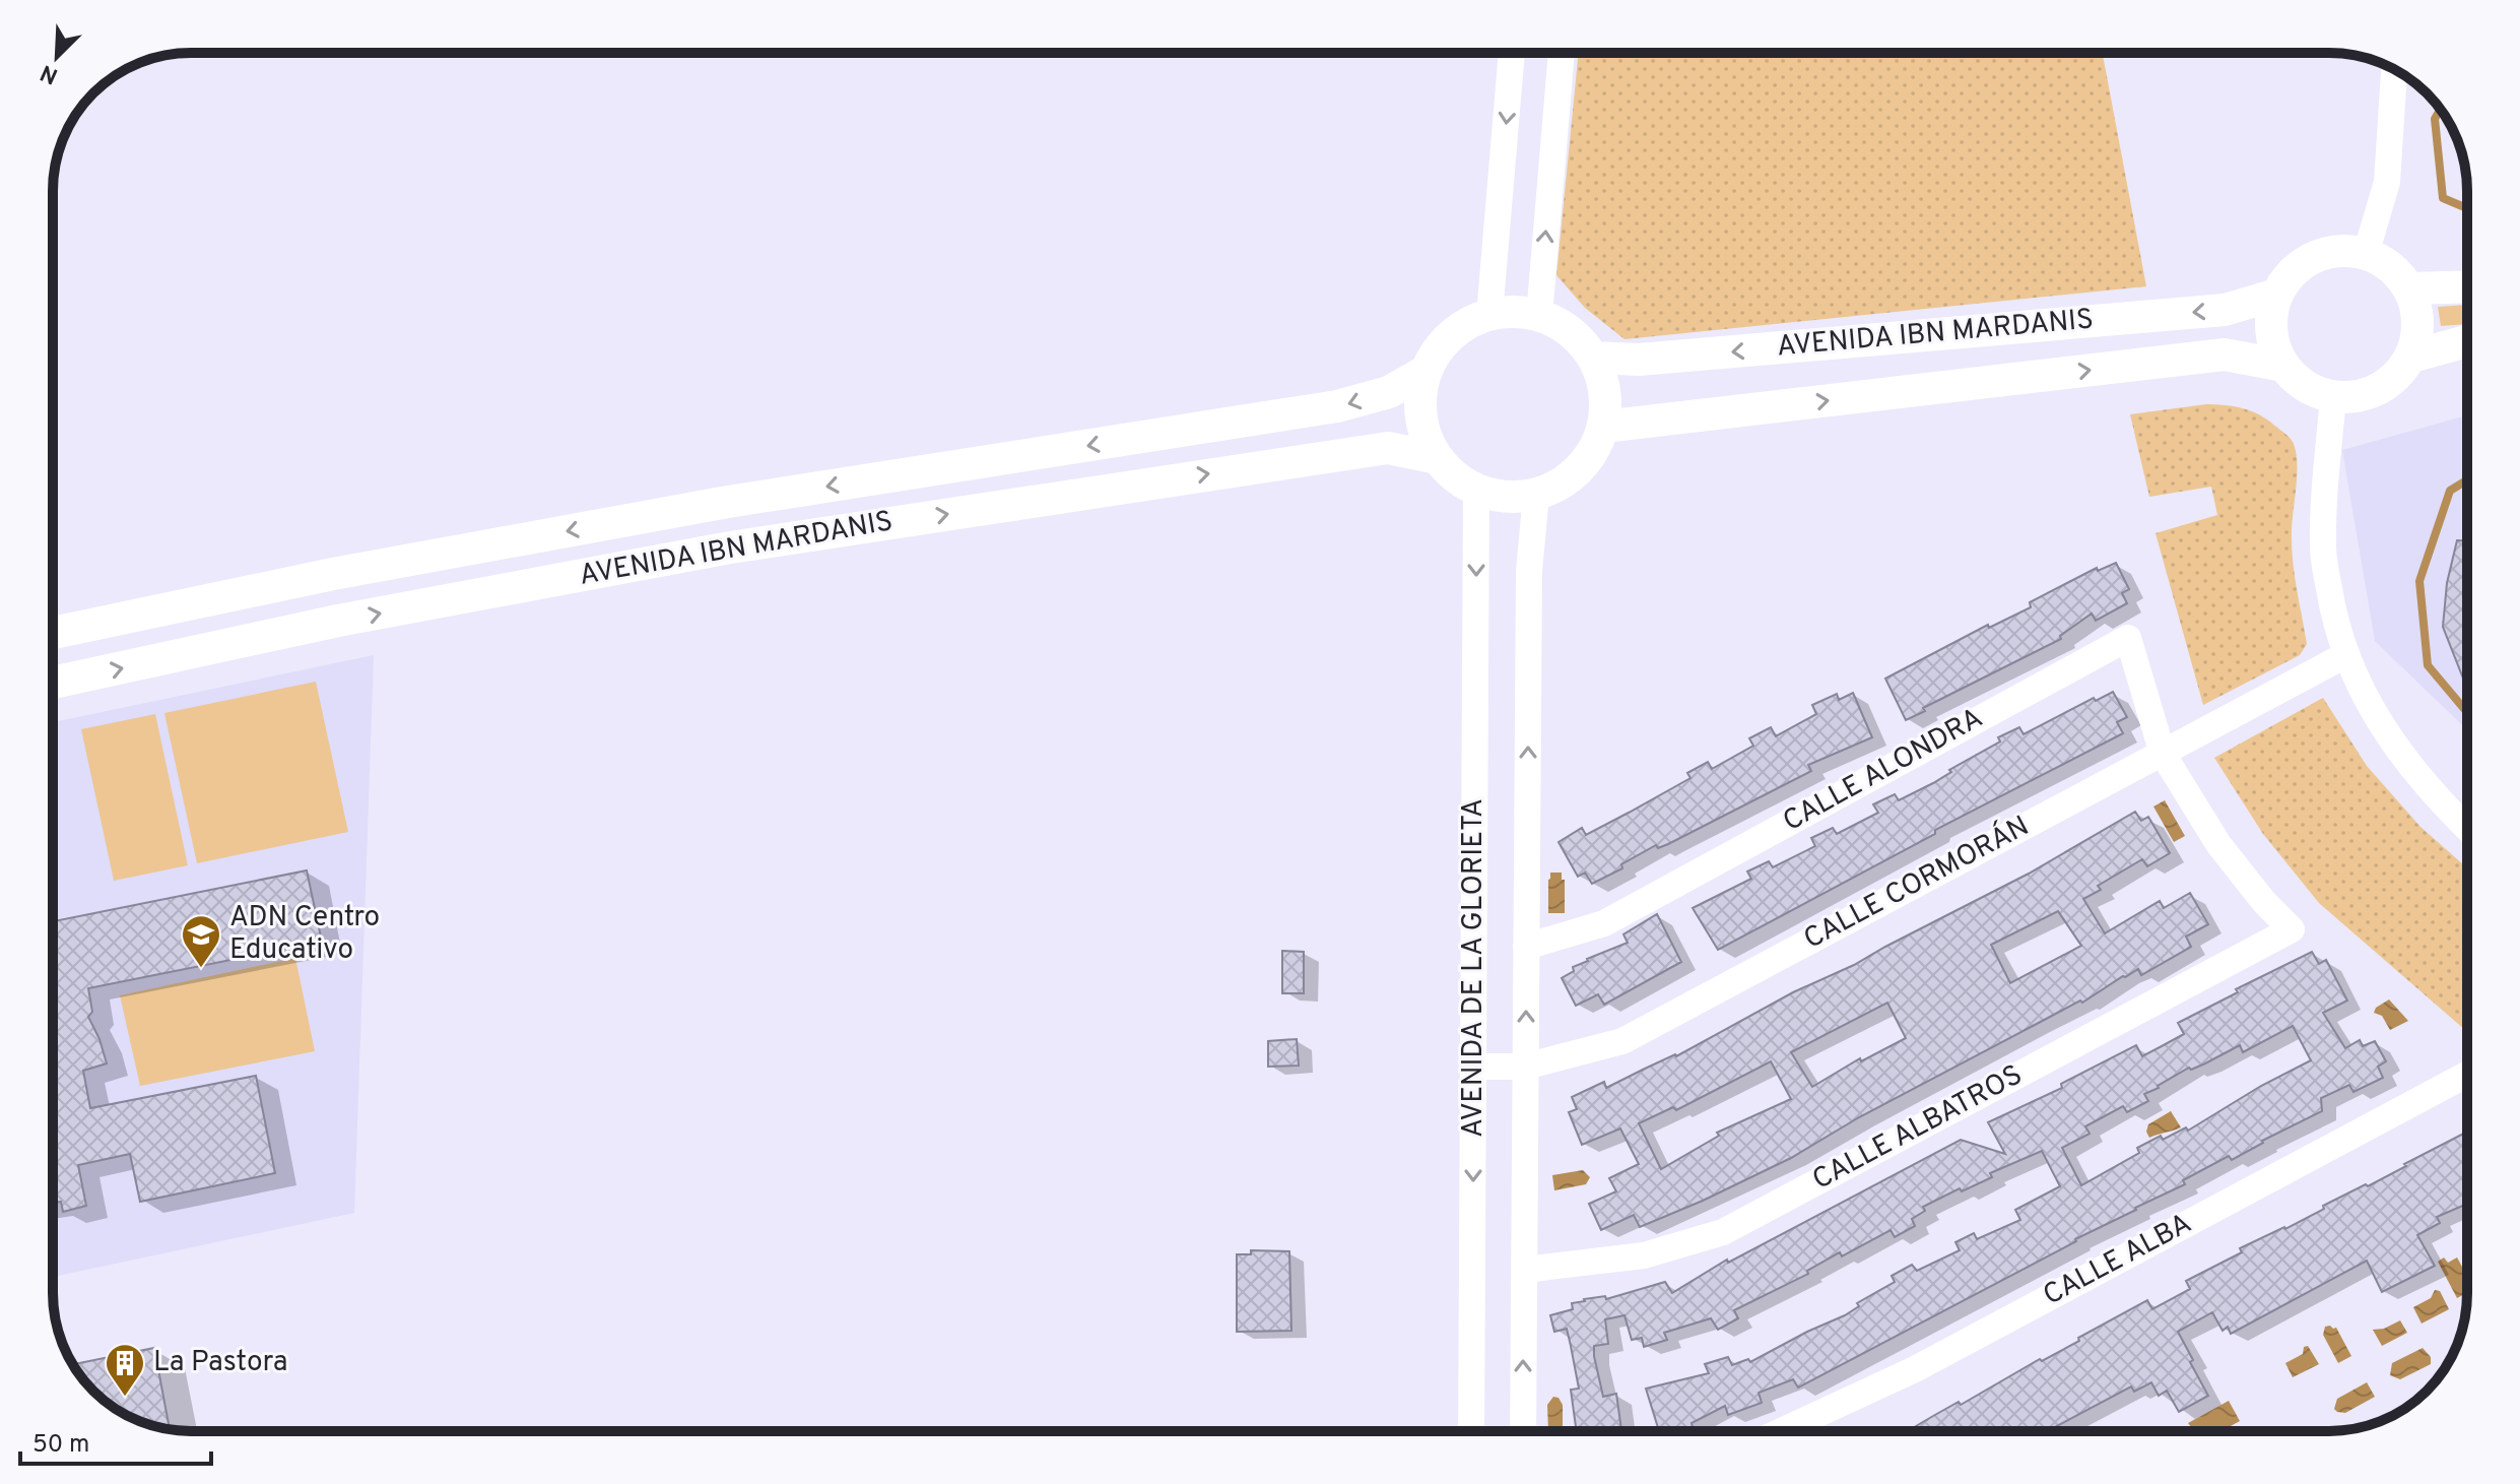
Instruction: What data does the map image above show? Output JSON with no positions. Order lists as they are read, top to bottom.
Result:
{
  "streets": {
    "main road": ["AVENIDA IBN MARDANIS"],
    "street": [
      "CALLE ALONDRA",
      "CALLE CORMORÁN",
      "AVENIDA DE LA GLORIETA",
      "CALLE ALBATROS",
      "CALLE ALBA"
    ]
  },
  "crossings": [
    ["AVENIDA IBN MARDANIS", "AVENIDA DE LA GLORIETA"],
    ["CALLE ALONDRA", "CALLE CORMORÁN"],
    ["CALLE ALONDRA", "AVENIDA DE LA GLORIETA"],
    ["CALLE ALONDRA", "CALLE ALBATROS"],
    ["CALLE CORMORÁN", "AVENIDA DE LA GLORIETA"],
    ["CALLE CORMORÁN", "CALLE ALBATROS"],
    ["AVENIDA DE LA GLORIETA", "CALLE ALBATROS"]
  ],
  "places": {
    "school or university": ["ADN Centro Educativo"],
    "building": ["La Pastora"]
  },
  "scale_bar": "50 m",
  "north": "bottom left"
}
